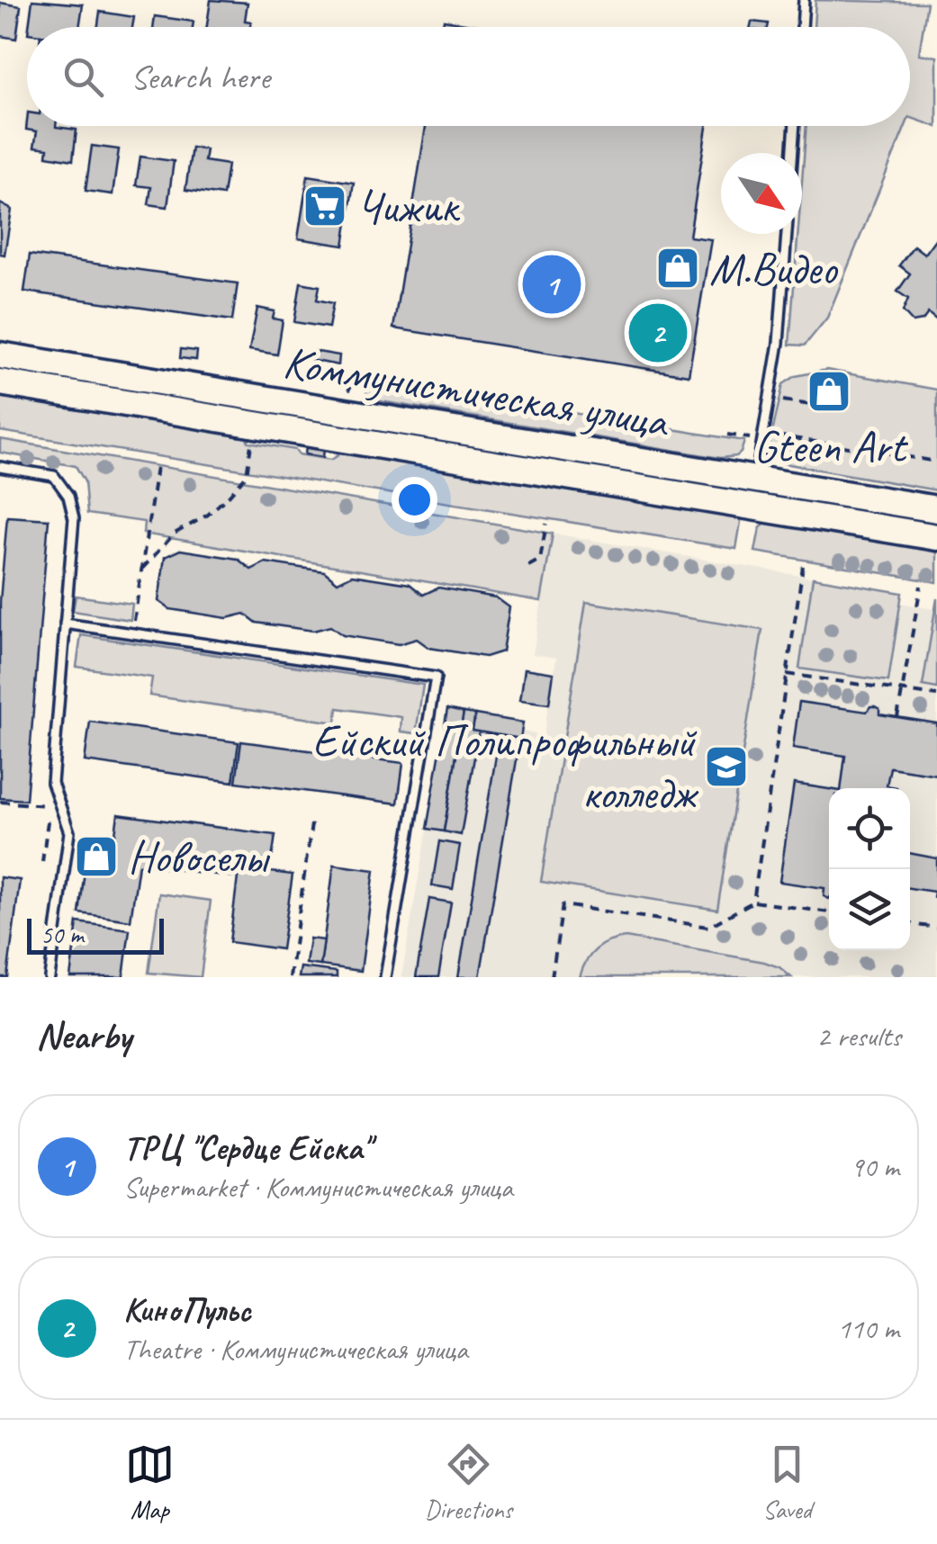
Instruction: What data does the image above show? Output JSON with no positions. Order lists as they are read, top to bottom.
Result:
{
  "streets": {
    "main road": ["Коммунистическая улица"]
  },
  "places": {
    "supermarket": ["Чижик"],
    "shop": ["М.Видео", "Gteen Art", "Новоселы"],
    "school or university": ["Ейский Полипрофильный колледж"]
  },
  "scale_bar": "50 m",
  "north": "bottom right",
  "page": {
    "search": "Search here",
    "pins": ["1", "2"],
    "scale": "50 m",
    "heading": ["Nearby", "2 results"],
    "list": [
      {
        "mark": "1",
        "name": "ТРЦ \"Сердце Ейска\"",
        "note": "Supermarket · Коммунистическая улица",
        "value": "90 m"
      },
      {
        "mark": "2",
        "name": "КиноПульс",
        "note": "Theatre · Коммунистическая улица",
        "value": "110 m"
      }
    ],
    "nav": ["Map", "Directions", "Saved"]
  }
}
